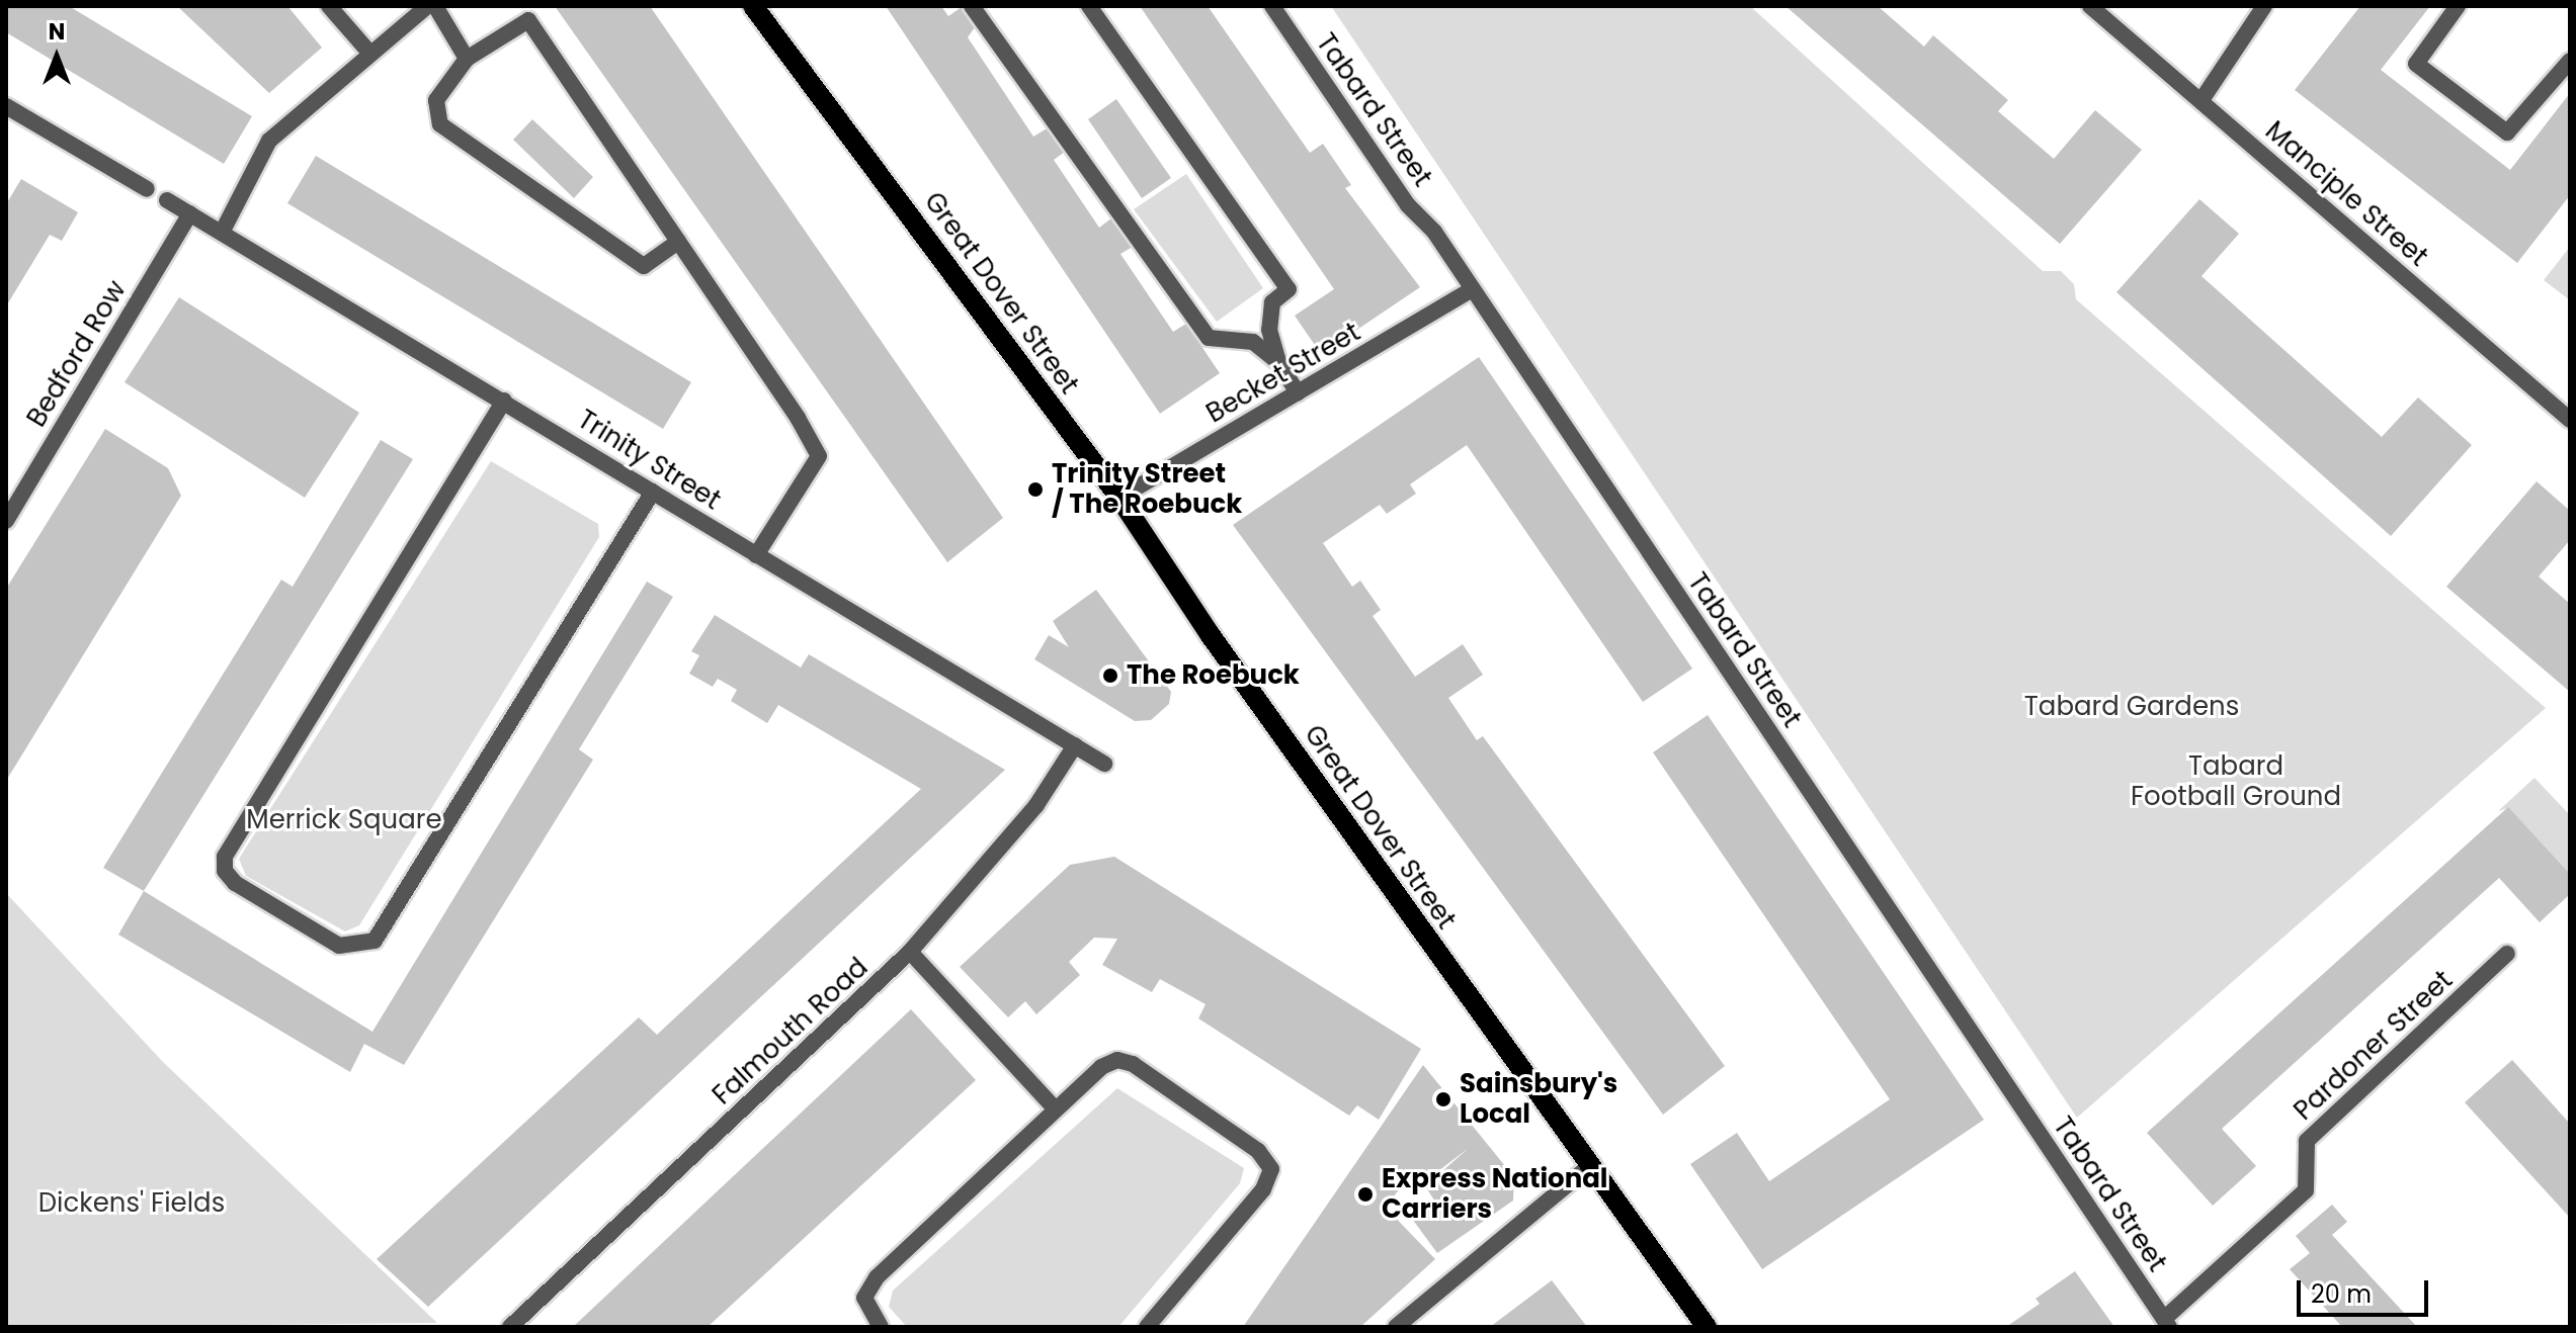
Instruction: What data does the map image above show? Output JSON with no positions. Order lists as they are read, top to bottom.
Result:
{
  "streets": {
    "main road": ["Great Dover Street"],
    "street": [
      "Tabard Street",
      "Manciple Street",
      "Bedford Row",
      "Becket Street",
      "Trinity Street",
      "Falmouth Road",
      "Pardoner Street"
    ]
  },
  "crossings": [
    ["Tabard Street", "Becket Street"],
    ["Tabard Street", "Pardoner Street"],
    ["Great Dover Street", "Becket Street"],
    ["Bedford Row", "Trinity Street"],
    ["Trinity Street", "Falmouth Road"]
  ],
  "parks": [
    "Tabard Gardens",
    "Tabard Football Ground",
    "Merrick Square",
    "Dickens' Fields"
  ],
  "places": [
    "Trinity Street / The Roebuck",
    "The Roebuck",
    "Sainsbury's Local",
    "Express National Carriers"
  ],
  "scale_bar": "20 m",
  "north": "top"
}
